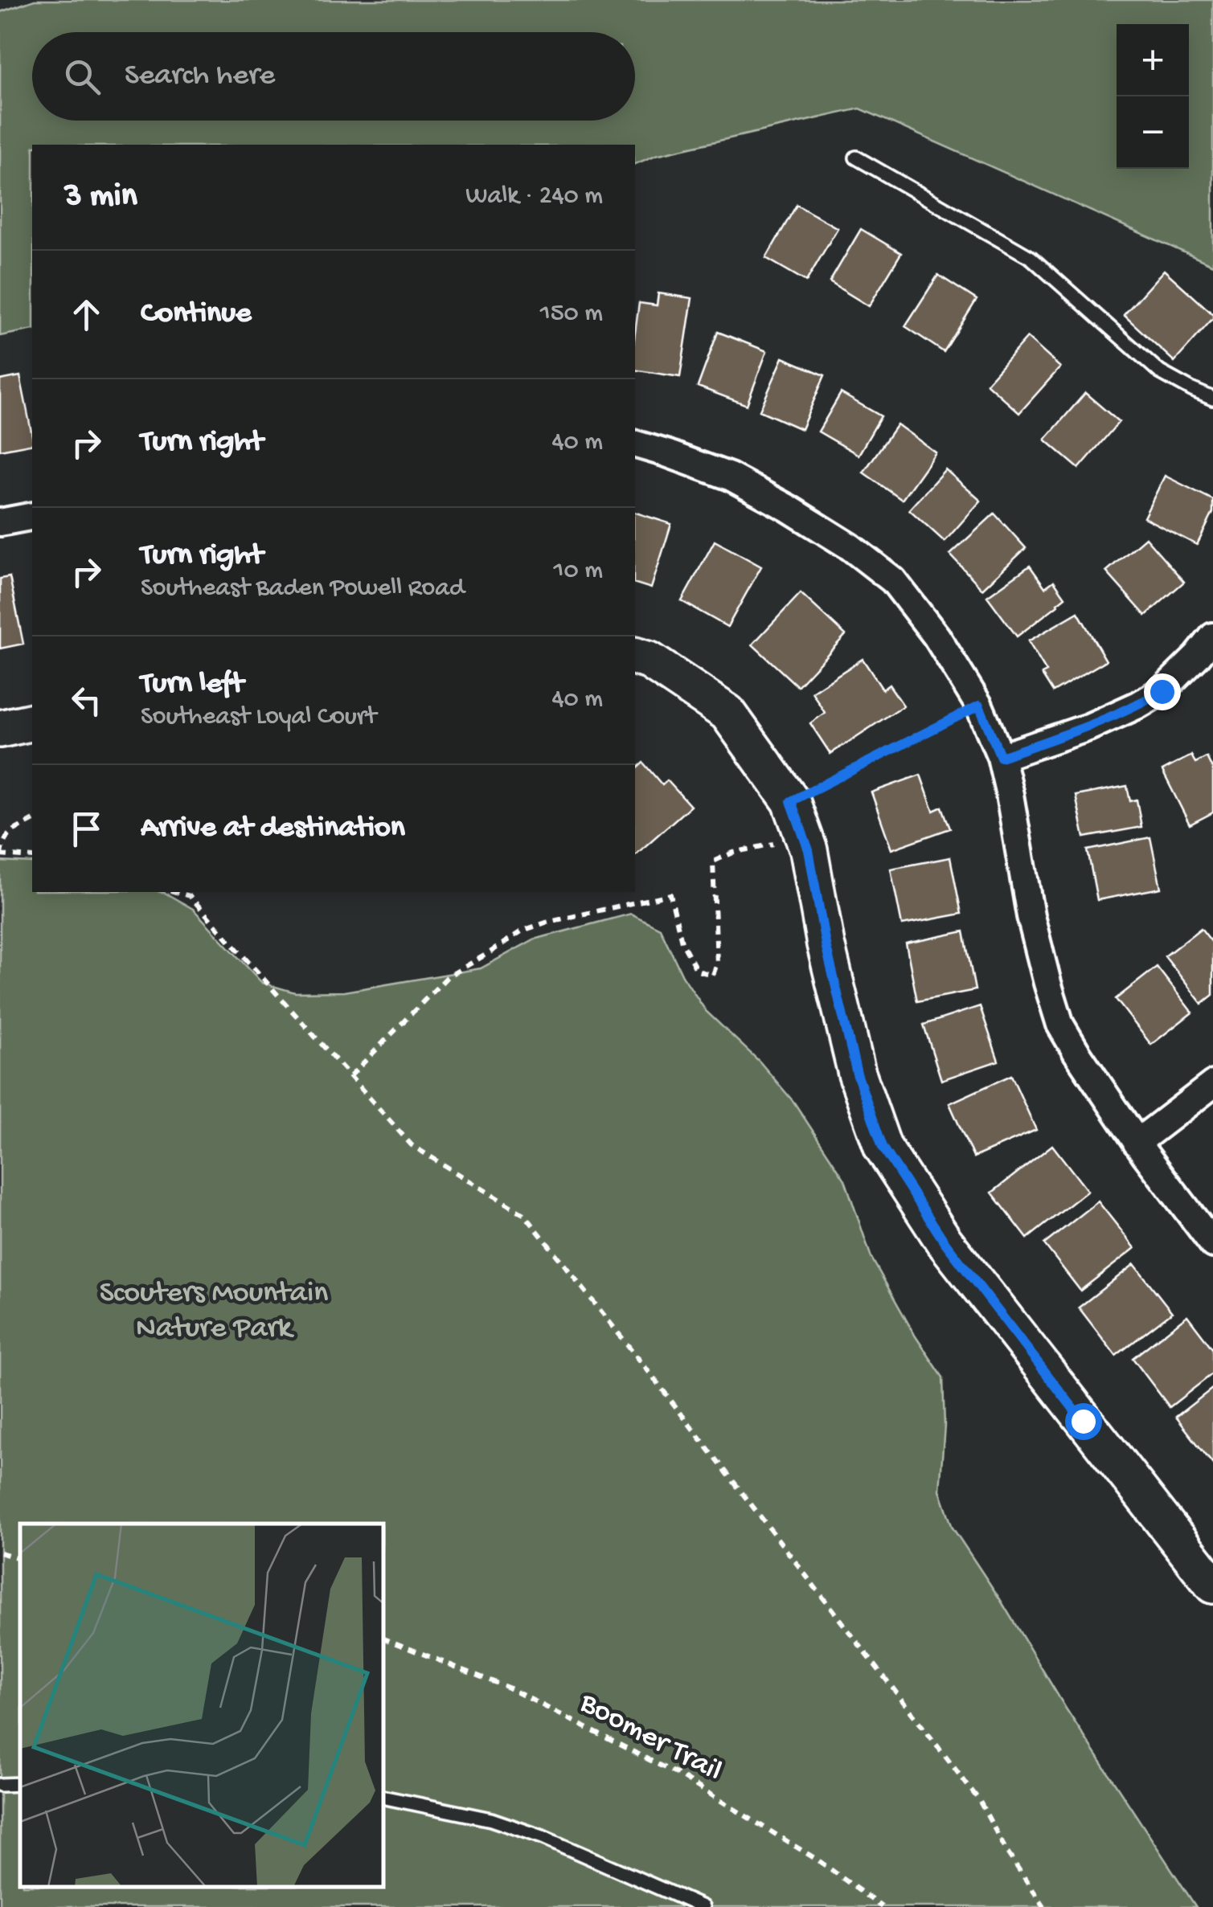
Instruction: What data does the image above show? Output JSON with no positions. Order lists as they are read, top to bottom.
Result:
{
  "streets": {
    "path": ["Boomer Trail"]
  },
  "parks": ["Scouters Mountain Nature Park"],
  "page": {
    "map_buttons": ["+", "−"],
    "search": "Search here",
    "heading": ["3 min", "Walk · 240 m"],
    "list": [
      ["Continue", "150 m"],
      ["Turn right", "40 m"],
      ["Turn right", "Southeast Baden Powell Road", "10 m"],
      ["Turn left", "Southeast Loyal Court", "40 m"],
      "Arrive at destination"
    ]
  }
}
